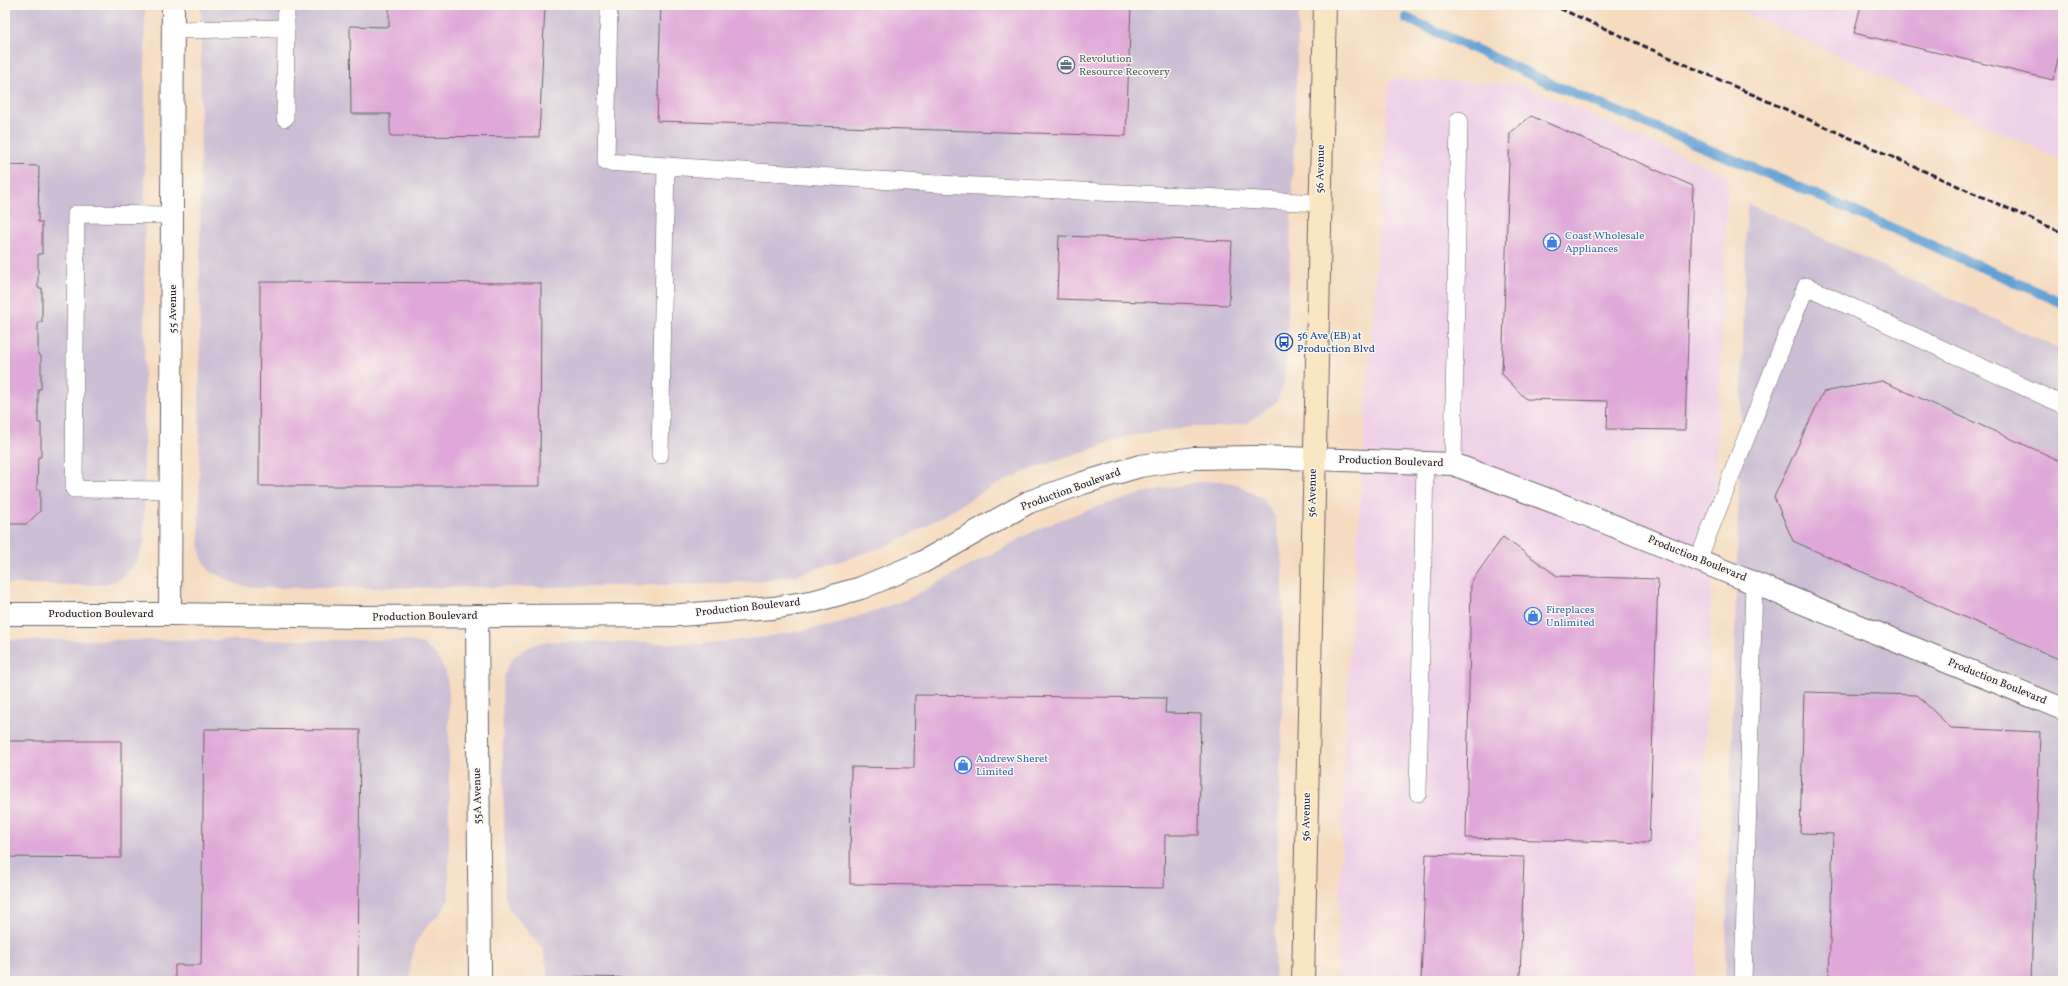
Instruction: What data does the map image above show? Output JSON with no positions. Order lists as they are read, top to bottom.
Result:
{
  "streets": {
    "main road": ["56 Avenue"],
    "street": ["55 Avenue", "Production Boulevard", "55A Avenue"]
  },
  "crossings": [
    ["56 Avenue", "Production Boulevard"],
    ["55 Avenue", "Production Boulevard"],
    ["Production Boulevard", "55A Avenue"]
  ],
  "places": {
    "office": ["Revolution Resource Recovery"],
    "shop": ["Coast Wholesale Appliances", "Fireplaces Unlimited", "Andrew Sheret Limited"],
    "bus stop": ["56 Ave (EB) at Production Blvd"]
  }
}
